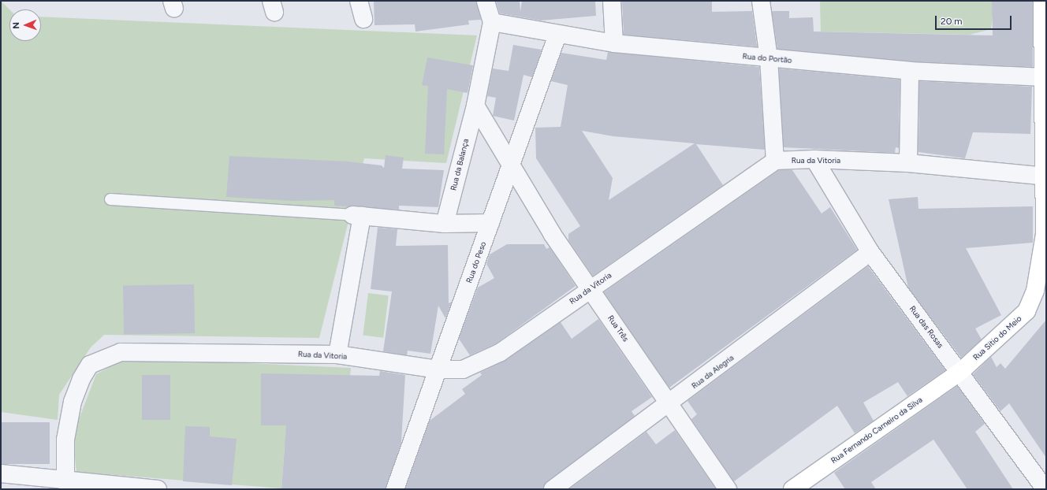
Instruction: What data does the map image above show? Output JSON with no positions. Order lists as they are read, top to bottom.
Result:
{
  "streets": {
    "street": [
      "Rua do Portão",
      "Rua da Vitoria",
      "Rua da Balança",
      "Rua do Peso",
      "Rua das Rosas",
      "Rua Três",
      "Rua Sitio do Meio",
      "Rua da Alegria",
      "Rua Fernando Carneiro da Silva"
    ]
  },
  "crossings": [
    ["Rua do Portão", "Rua da Balança"],
    ["Rua do Portão", "Rua do Peso"],
    ["Rua do Portão", "Rua Sitio do Meio"],
    ["Rua da Vitoria", "Rua do Peso"],
    ["Rua da Vitoria", "Rua das Rosas"],
    ["Rua da Vitoria", "Rua Três"],
    ["Rua da Vitoria", "Rua Sitio do Meio"],
    ["Rua do Peso", "Rua Três"],
    ["Rua das Rosas", "Rua Sitio do Meio"],
    ["Rua das Rosas", "Rua da Alegria"],
    ["Rua das Rosas", "Rua Fernando Carneiro da Silva"],
    ["Rua Três", "Rua da Alegria"],
    ["Rua Sitio do Meio", "Rua Fernando Carneiro da Silva"]
  ],
  "scale_bar": "20 m",
  "north": "left"
}
